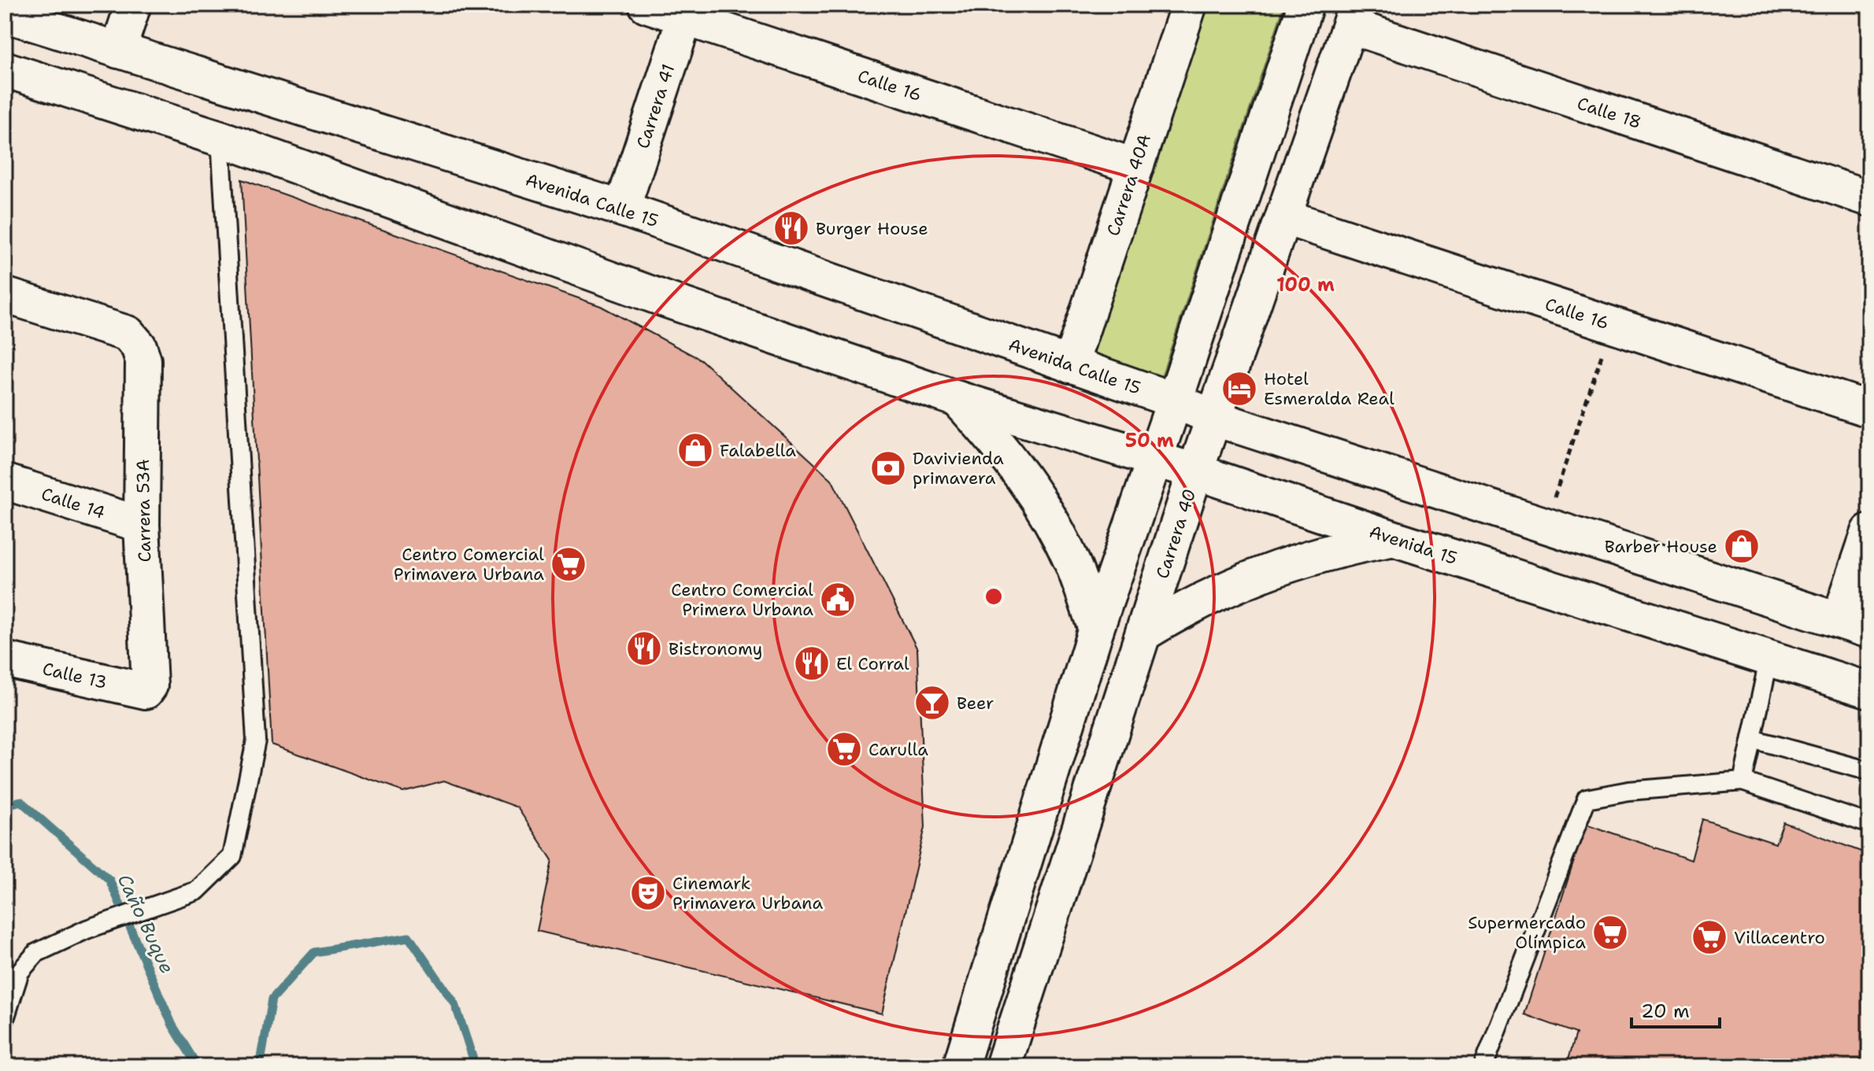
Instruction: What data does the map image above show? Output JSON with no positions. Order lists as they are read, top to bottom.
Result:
{
  "streets": {
    "street": [
      "Calle 16",
      "Carrera 41",
      "Calle 18",
      "Carrera 40A",
      "Avenida Calle 15",
      "Calle 14",
      "Carrera 53A",
      "Carrera 40",
      "Avenida 15",
      "Calle 13"
    ]
  },
  "crossings": [
    ["Calle 16", "Carrera 41"],
    ["Calle 16", "Carrera 40A"],
    ["Calle 16", "Carrera 40"],
    ["Carrera 41", "Avenida Calle 15"],
    ["Calle 18", "Carrera 40"],
    ["Carrera 40A", "Avenida Calle 15"],
    ["Calle 14", "Carrera 53A"],
    ["Carrera 53A", "Calle 13"],
    ["Carrera 40", "Avenida 15"]
  ],
  "water": ["Caño Buque"],
  "places": {
    "restaurant": ["Burger House", "Bistronomy", "El Corral"],
    "hotel": ["Hotel Esmeralda Real"],
    "shop": ["Falabella", "Barber House"],
    "bank": ["Davivienda primavera"],
    "supermarket": [
      "Centro Comercial Primavera Urbana",
      "Carulla",
      "Supermercado Olímpica",
      "Villacentro"
    ],
    "public building": ["Centro Comercial Primera Urbana"],
    "bar": ["Beer"],
    "theatre": ["Cinemark Primavera Urbana"]
  },
  "scale_bar": "20 m",
  "rings": ["100 m", "50 m"]
}
